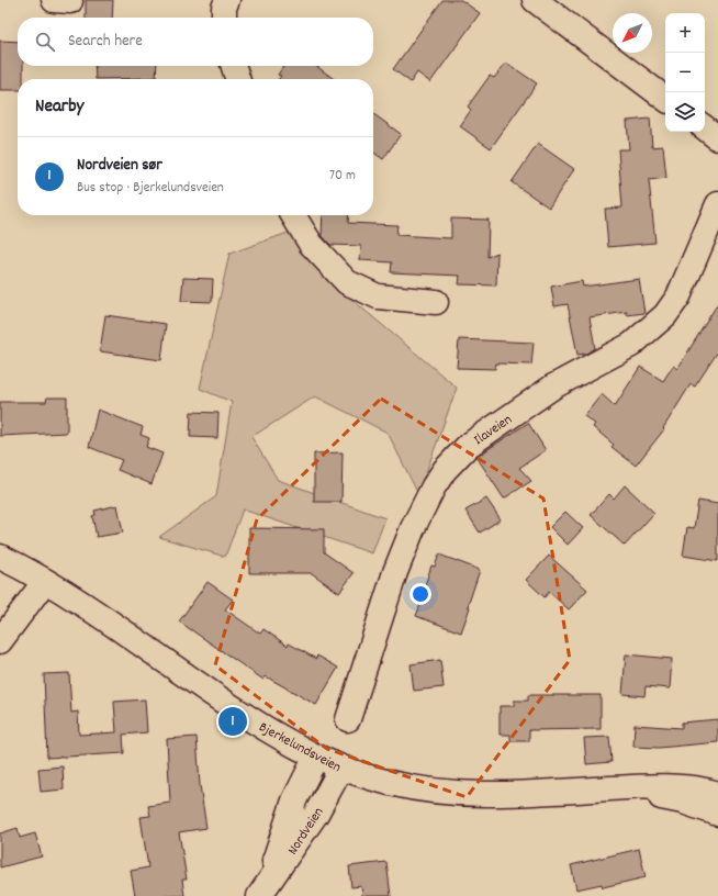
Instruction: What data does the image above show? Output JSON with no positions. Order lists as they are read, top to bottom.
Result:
{
  "streets": {
    "main road": ["Ilaveien", "Bjerkelundsveien", "Nordveien"]
  },
  "crossings": [
    ["Bjerkelundsveien", "Nordveien"]
  ],
  "north": "bottom left",
  "page": {
    "map_buttons": ["+", "−"],
    "search": "Search here",
    "heading": "Nearby",
    "list": [
      {
        "mark": "1",
        "name": "Nordveien sør",
        "note": "Bus stop · Bjerkelundsveien",
        "value": "70 m"
      }
    ],
    "pins": "1"
  }
}
